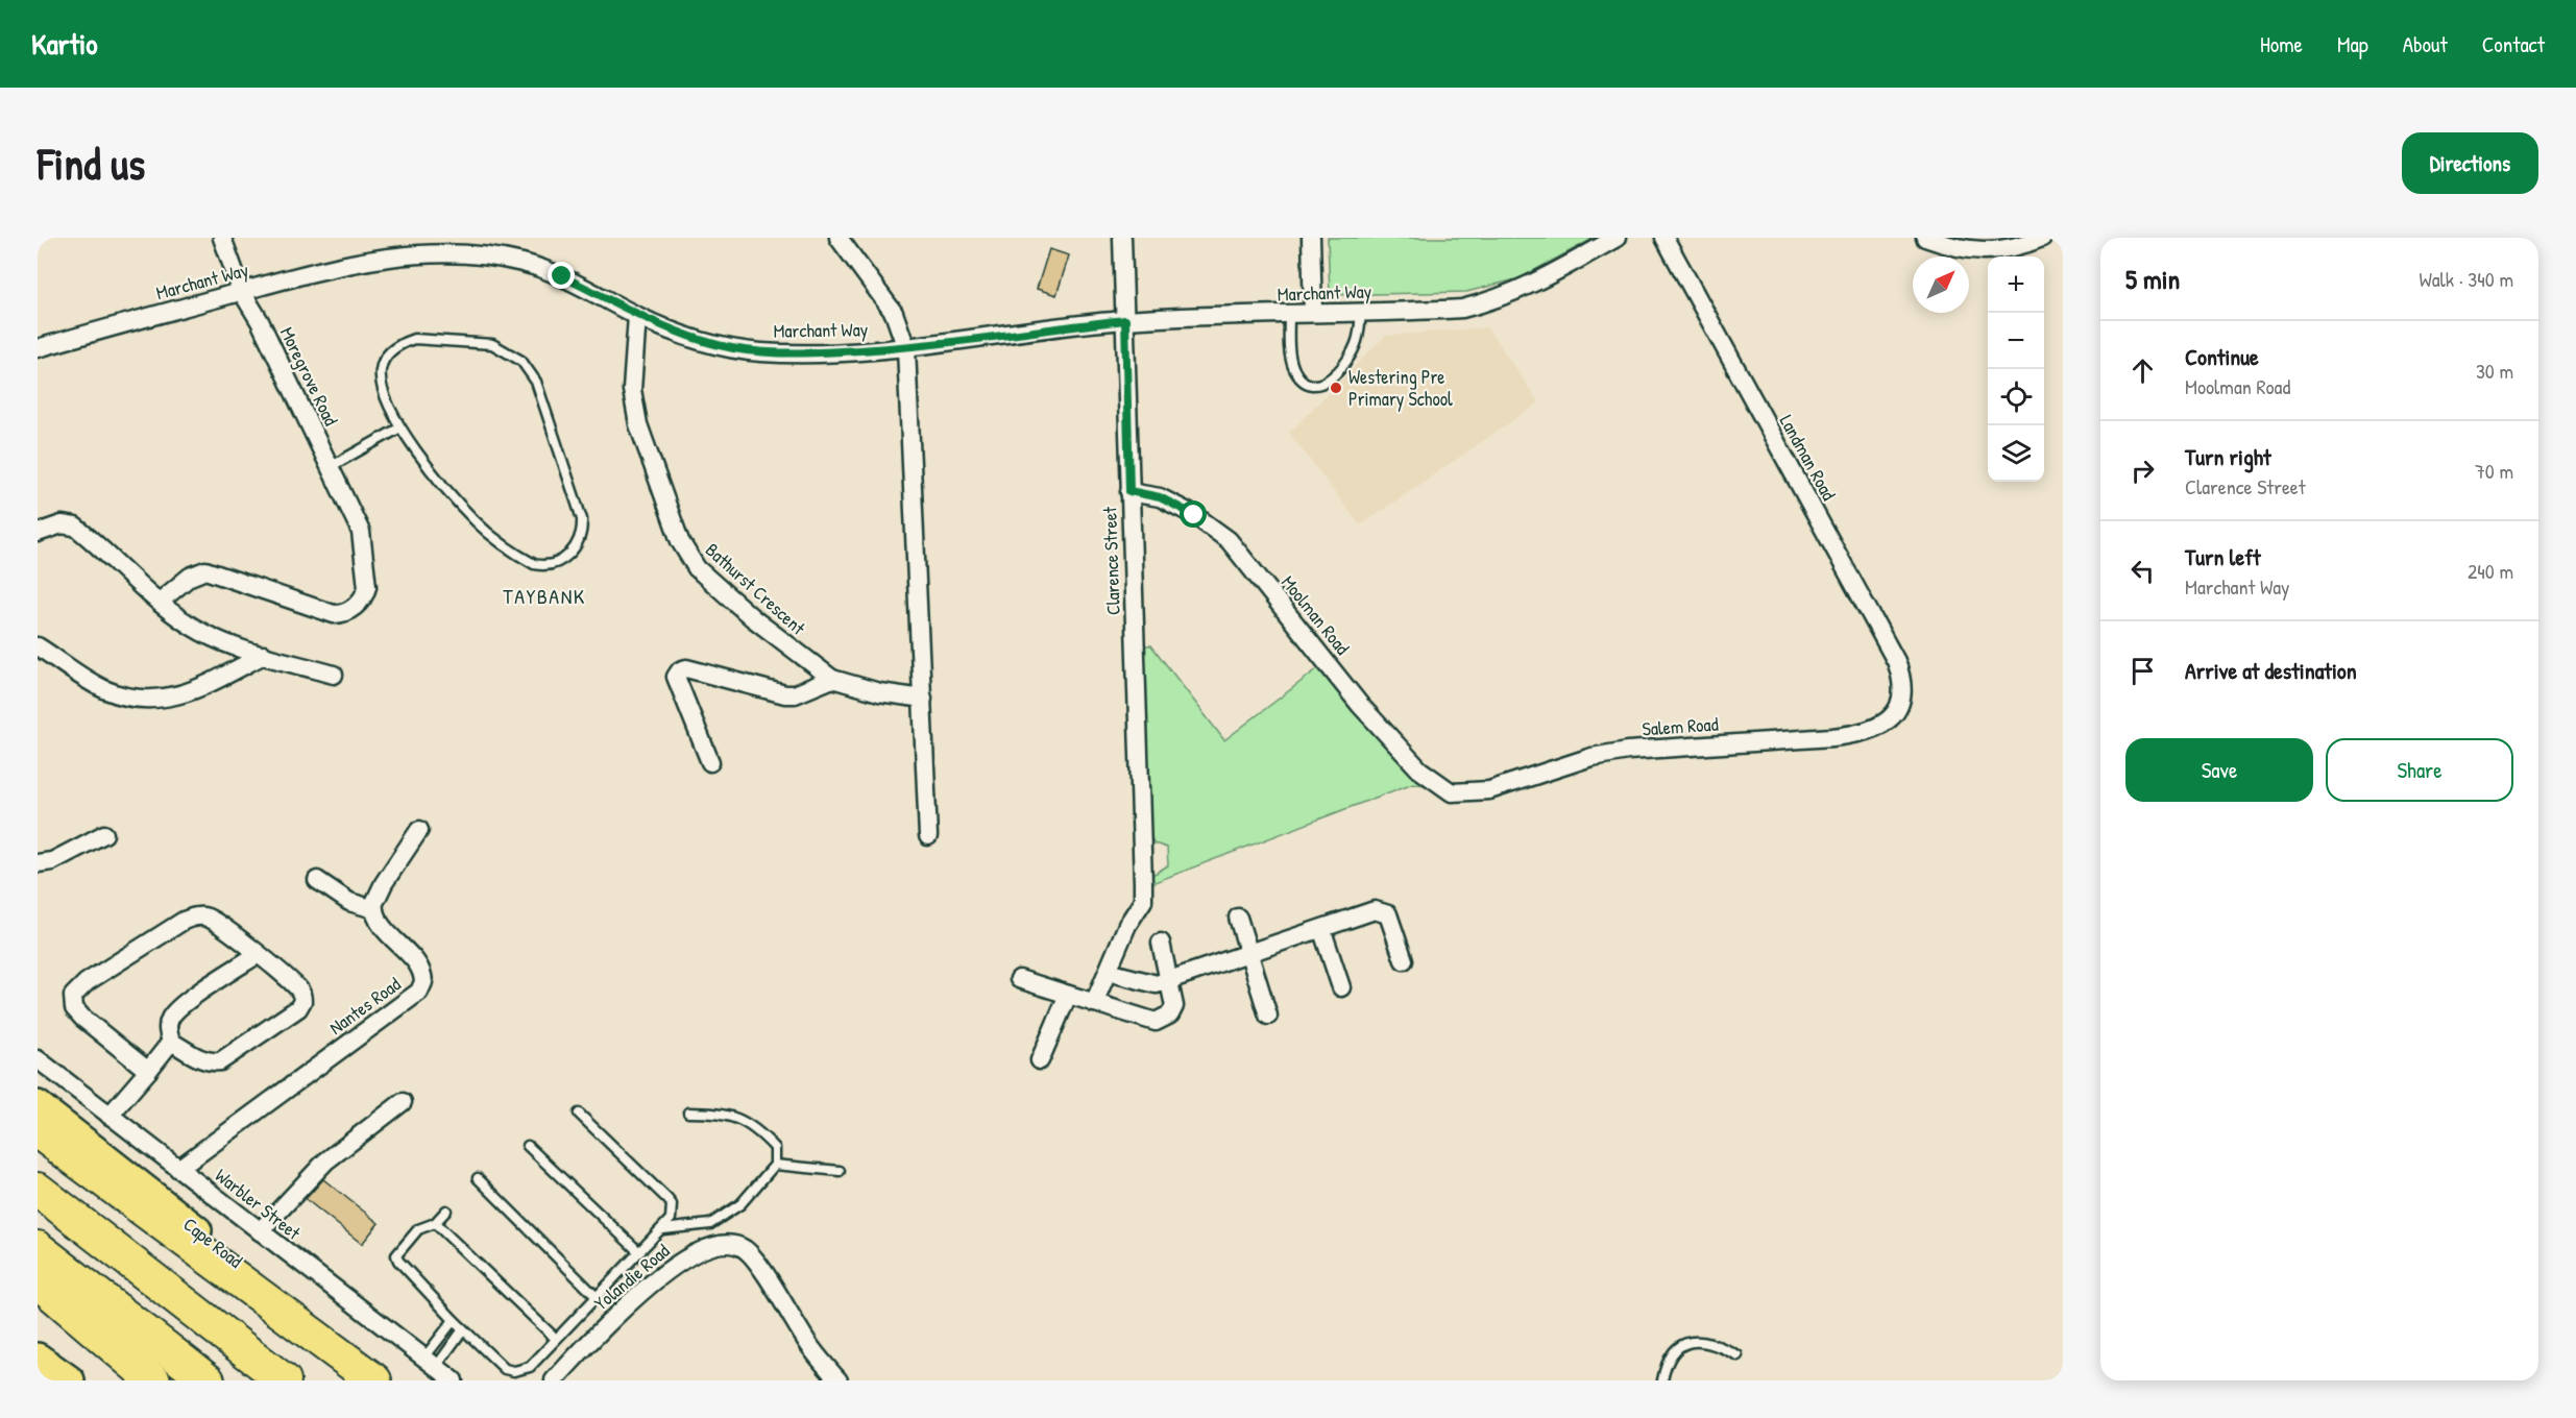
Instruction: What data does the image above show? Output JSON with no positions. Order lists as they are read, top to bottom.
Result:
{
  "streets": {
    "main road": ["Cape Road"],
    "street": [
      "Marchant Way",
      "Moregrove Road",
      "Landman Road",
      "Clarence Street",
      "Bathurst Crescent",
      "Moolman Road",
      "Salem Road",
      "Nantes Road",
      "Warbler Street",
      "Yolandie Road"
    ]
  },
  "crossings": [
    ["Marchant Way", "Moregrove Road"],
    ["Marchant Way", "Clarence Street"],
    ["Marchant Way", "Bathurst Crescent"],
    ["Landman Road", "Salem Road"],
    ["Clarence Street", "Moolman Road"],
    ["Moolman Road", "Salem Road"],
    ["Nantes Road", "Warbler Street"]
  ],
  "districts": ["TAYBANK"],
  "places": ["Westering Pre Primary School"],
  "north": "top right",
  "page": {
    "header": "Kartio",
    "nav": [
      "Home",
      "Map",
      "About",
      "Contact"
    ],
    "buttons": [
      "Directions",
      ["Save", "Share"]
    ],
    "title": "Find us",
    "heading": ["5 min", "Walk · 340 m"],
    "map_buttons": ["+", "−"],
    "list": [
      ["Continue", "Moolman Road", "30 m"],
      ["Turn right", "Clarence Street", "70 m"],
      ["Turn left", "Marchant Way", "240 m"],
      "Arrive at destination"
    ]
  }
}
